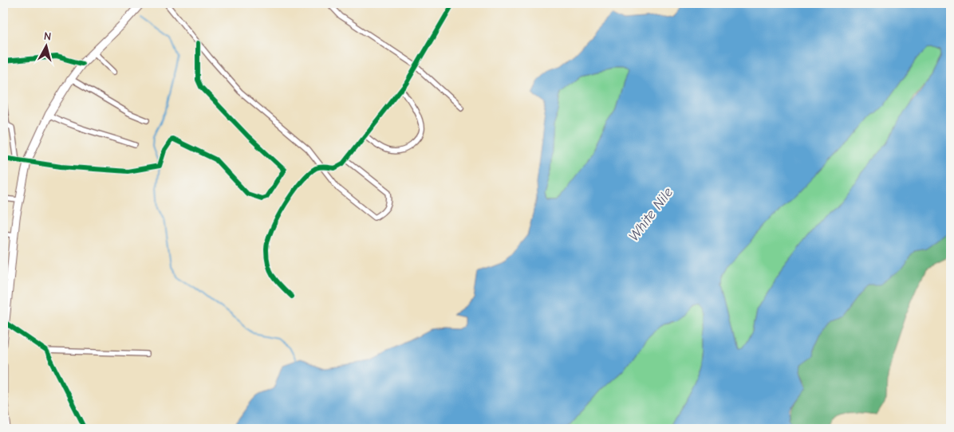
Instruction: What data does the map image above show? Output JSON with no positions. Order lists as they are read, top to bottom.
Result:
{
  "water": ["White Nile"],
  "north": "top"
}
